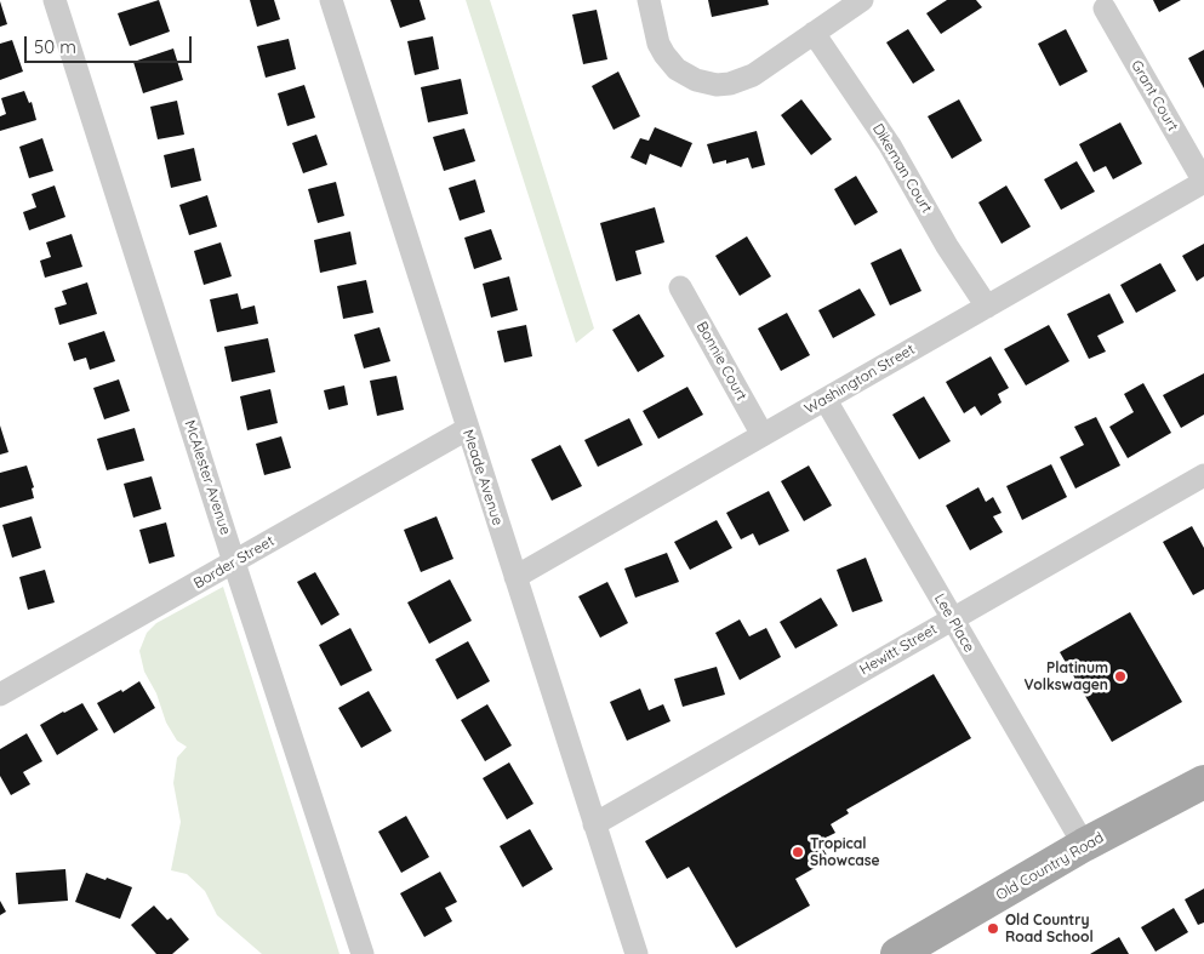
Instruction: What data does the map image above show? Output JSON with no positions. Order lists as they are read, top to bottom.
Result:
{
  "streets": {
    "main road": ["Old Country Road"],
    "street": [
      "Grant Court",
      "Dikeman Court",
      "Bonnie Court",
      "Washington Street",
      "McAlester Avenue",
      "Meade Avenue",
      "Border Street",
      "Lee Place",
      "Hewitt Street"
    ]
  },
  "crossings": [
    ["Grant Court", "Washington Street"],
    ["Dikeman Court", "Washington Street"],
    ["Bonnie Court", "Washington Street"],
    ["Washington Street", "Meade Avenue"],
    ["Washington Street", "Lee Place"],
    ["McAlester Avenue", "Border Street"],
    ["Meade Avenue", "Border Street"],
    ["Meade Avenue", "Hewitt Street"],
    ["Lee Place", "Hewitt Street"],
    ["Lee Place", "Old Country Road"]
  ],
  "places": ["Platinum Volkswagen", "Tropical Showcase", "Old Country Road School"],
  "scale_bar": "50 m"
}
